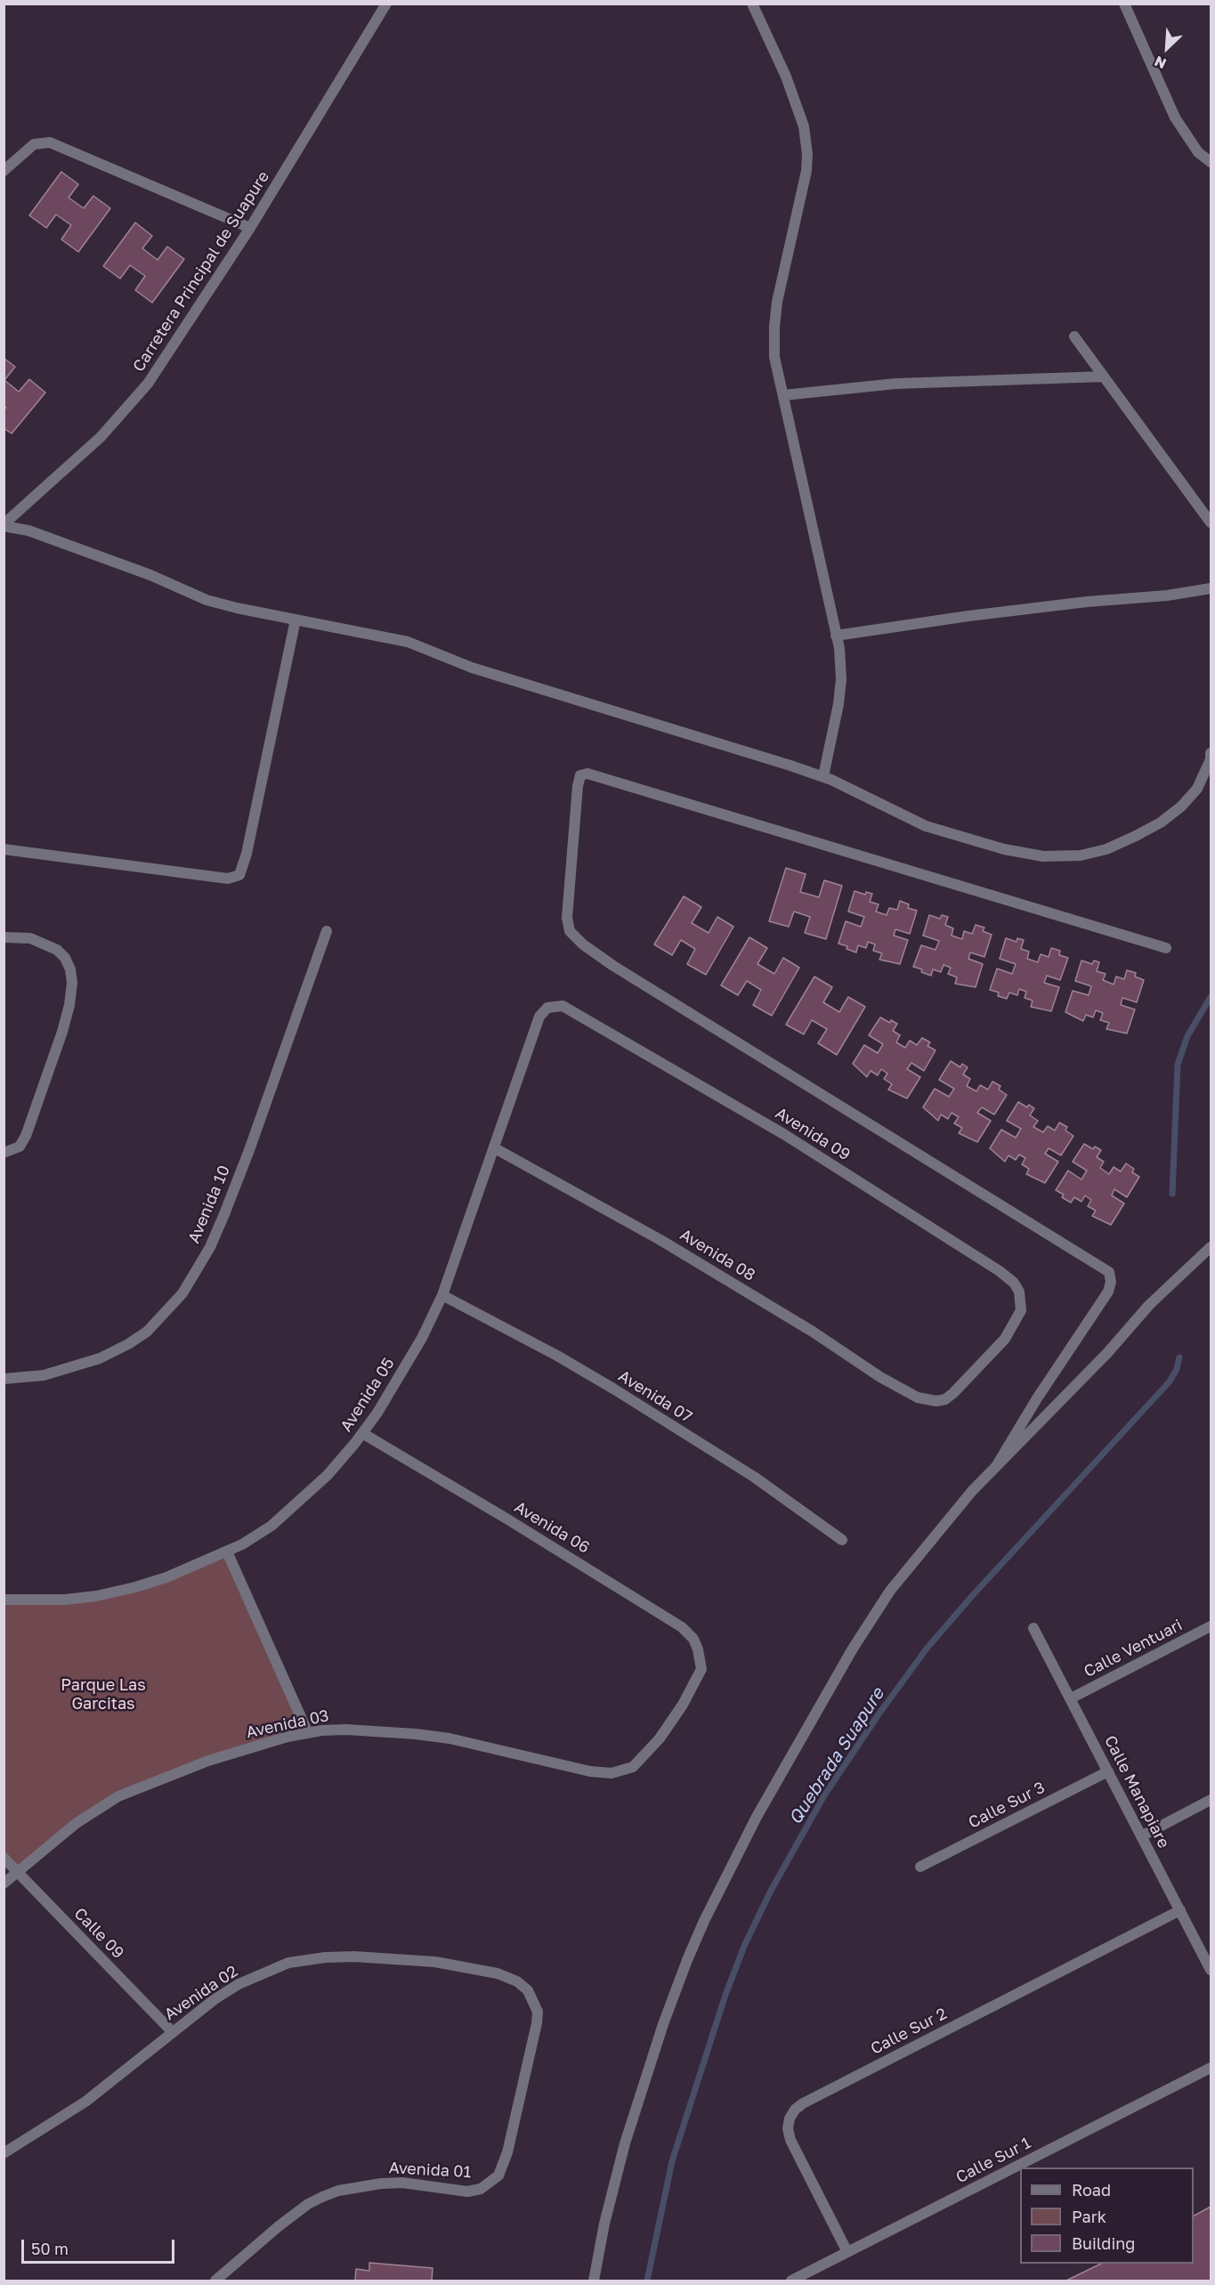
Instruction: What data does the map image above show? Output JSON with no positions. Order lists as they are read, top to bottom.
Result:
{
  "streets": {
    "street": [
      "Carretera Principal de Suapure",
      "Avenida 09",
      "Avenida 10",
      "Avenida 08",
      "Avenida 05",
      "Avenida 07",
      "Avenida 06",
      "Calle Ventuari",
      "Avenida 03",
      "Calle Manapiare",
      "Calle Sur 3",
      "Calle 09",
      "Avenida 02",
      "Calle Sur 2",
      "Calle Sur 1",
      "Avenida 01"
    ]
  },
  "crossings": [
    ["Avenida 09", "Avenida 08"],
    ["Avenida 09", "Avenida 05"],
    ["Avenida 08", "Avenida 05"],
    ["Avenida 05", "Avenida 07"],
    ["Avenida 05", "Avenida 06"],
    ["Avenida 06", "Avenida 03"],
    ["Calle Ventuari", "Calle Manapiare"],
    ["Avenida 03", "Calle 09"],
    ["Calle Manapiare", "Calle Sur 3"],
    ["Calle Manapiare", "Calle Sur 2"],
    ["Calle 09", "Avenida 02"],
    ["Avenida 02", "Avenida 01"],
    ["Calle Sur 2", "Calle Sur 1"]
  ],
  "water": ["Quebrada Suapure"],
  "parks": ["Parque Las Garcitas"],
  "legend": ["Road", "Park", "Building"],
  "scale_bar": "50 m",
  "north": "bottom left"
}
